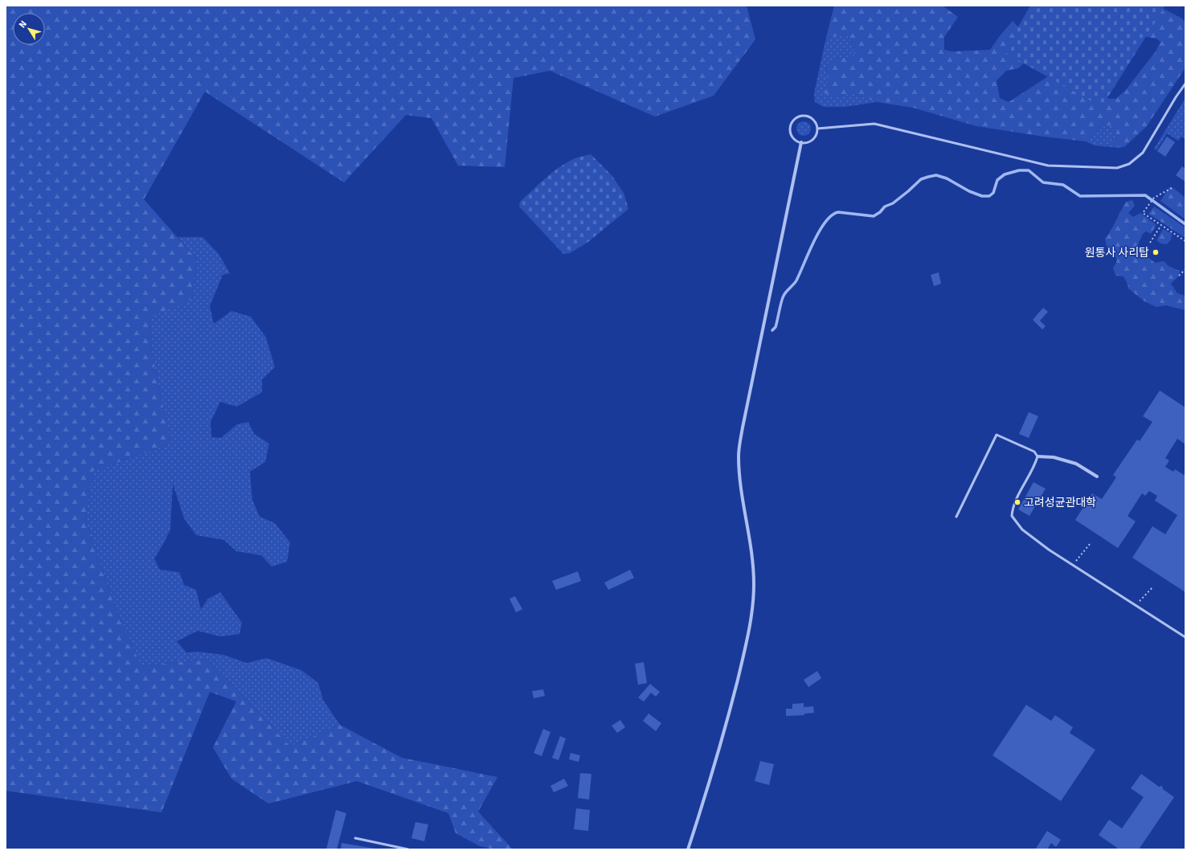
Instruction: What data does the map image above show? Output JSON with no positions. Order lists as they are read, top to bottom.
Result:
{
  "places": ["원통사 사리탑", "고려성균관대학"],
  "north": "top left"
}
